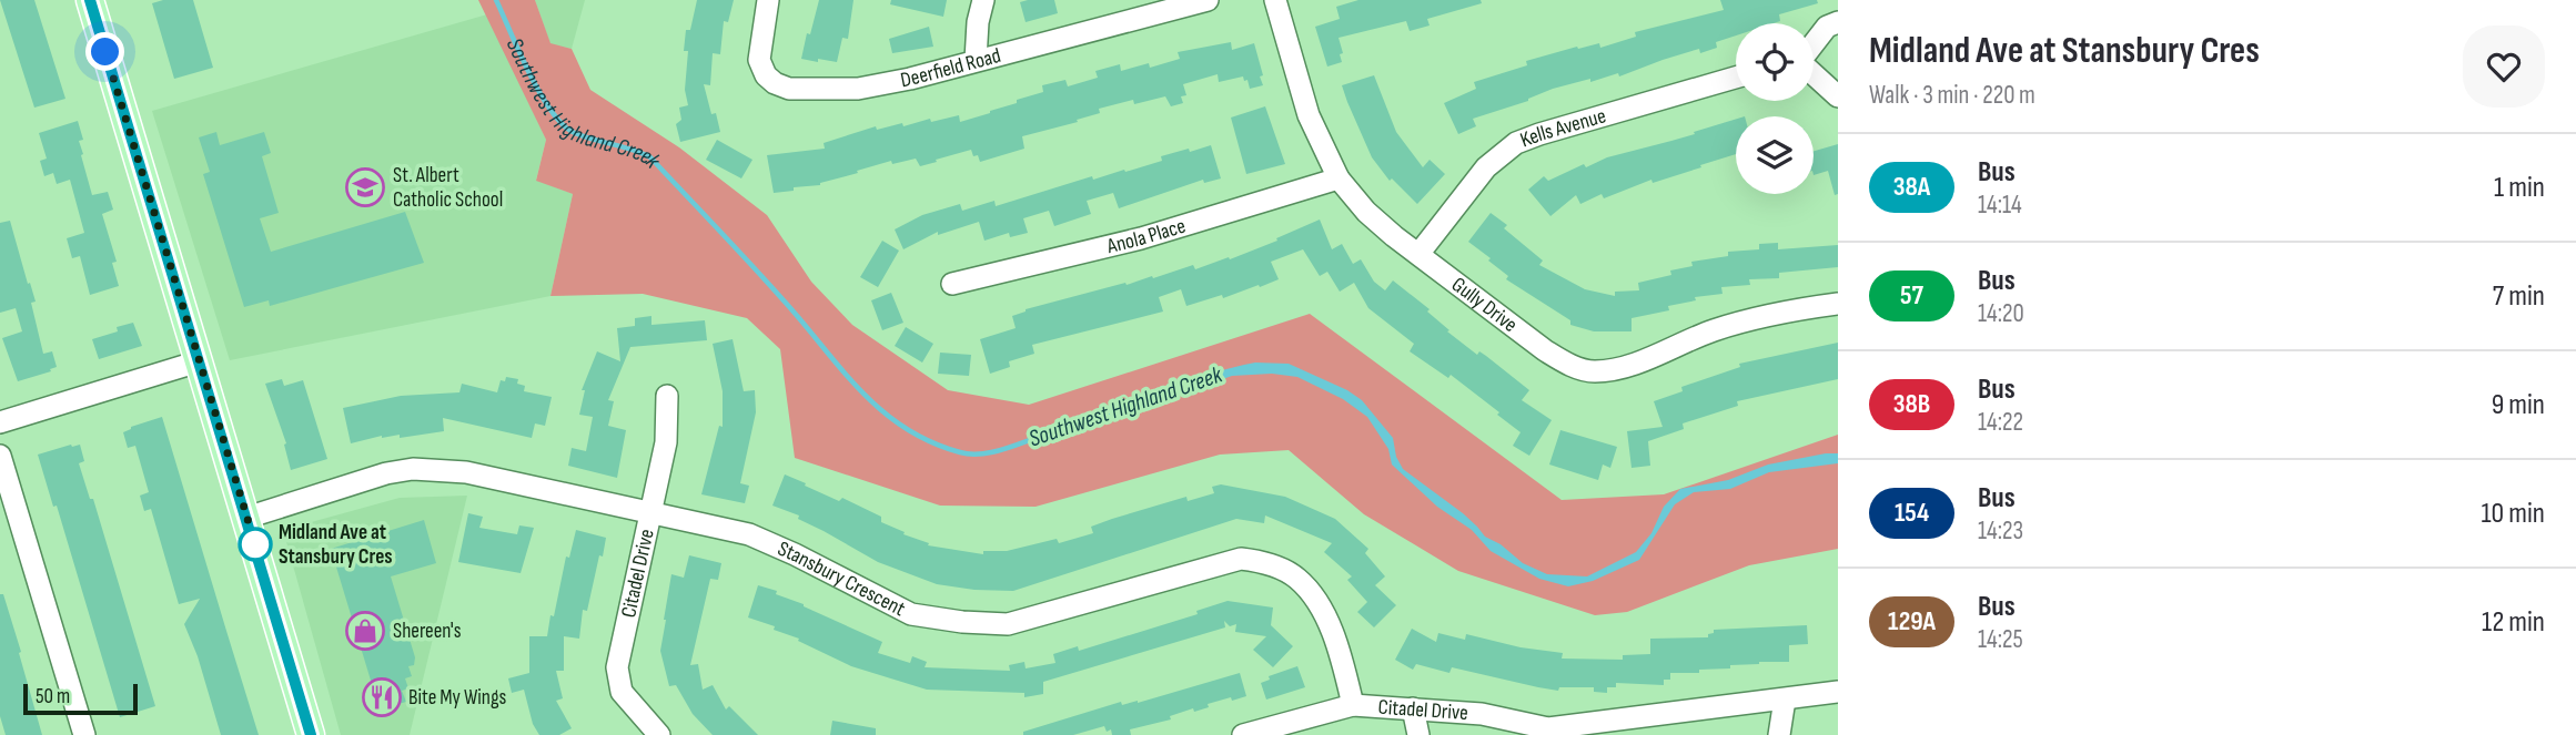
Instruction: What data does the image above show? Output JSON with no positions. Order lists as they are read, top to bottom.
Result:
{
  "streets": {
    "street": [
      "Deerfield Road",
      "Kells Avenue",
      "Anola Place",
      "Gully Drive",
      "Citadel Drive",
      "Stansbury Crescent"
    ]
  },
  "crossings": [
    ["Kells Avenue", "Gully Drive"],
    ["Anola Place", "Gully Drive"],
    ["Citadel Drive", "Stansbury Crescent"]
  ],
  "water": ["Southwest Highland Creek"],
  "places": {
    "school or university": ["St. Albert Catholic School"],
    "other": ["Midland Ave at Stansbury Cres"],
    "shop": ["Shereen's"],
    "restaurant": ["Bite My Wings"]
  },
  "lines": ["bus line 38A"],
  "scale_bar": "50 m",
  "page": {
    "heading": ["Midland Ave at Stansbury Cres", "Walk · 3 min · 220 m"],
    "list": [
      {
        "mark": "38A",
        "name": "Bus",
        "note": "14:14",
        "value": "1 min"
      },
      {
        "mark": "57",
        "name": "Bus",
        "note": "14:20",
        "value": "7 min"
      },
      {
        "mark": "38B",
        "name": "Bus",
        "note": "14:22",
        "value": "9 min"
      },
      {
        "mark": "154",
        "name": "Bus",
        "note": "14:23",
        "value": "10 min"
      },
      {
        "mark": "129A",
        "name": "Bus",
        "note": "14:25",
        "value": "12 min"
      }
    ],
    "scale": "50 m"
  }
}
